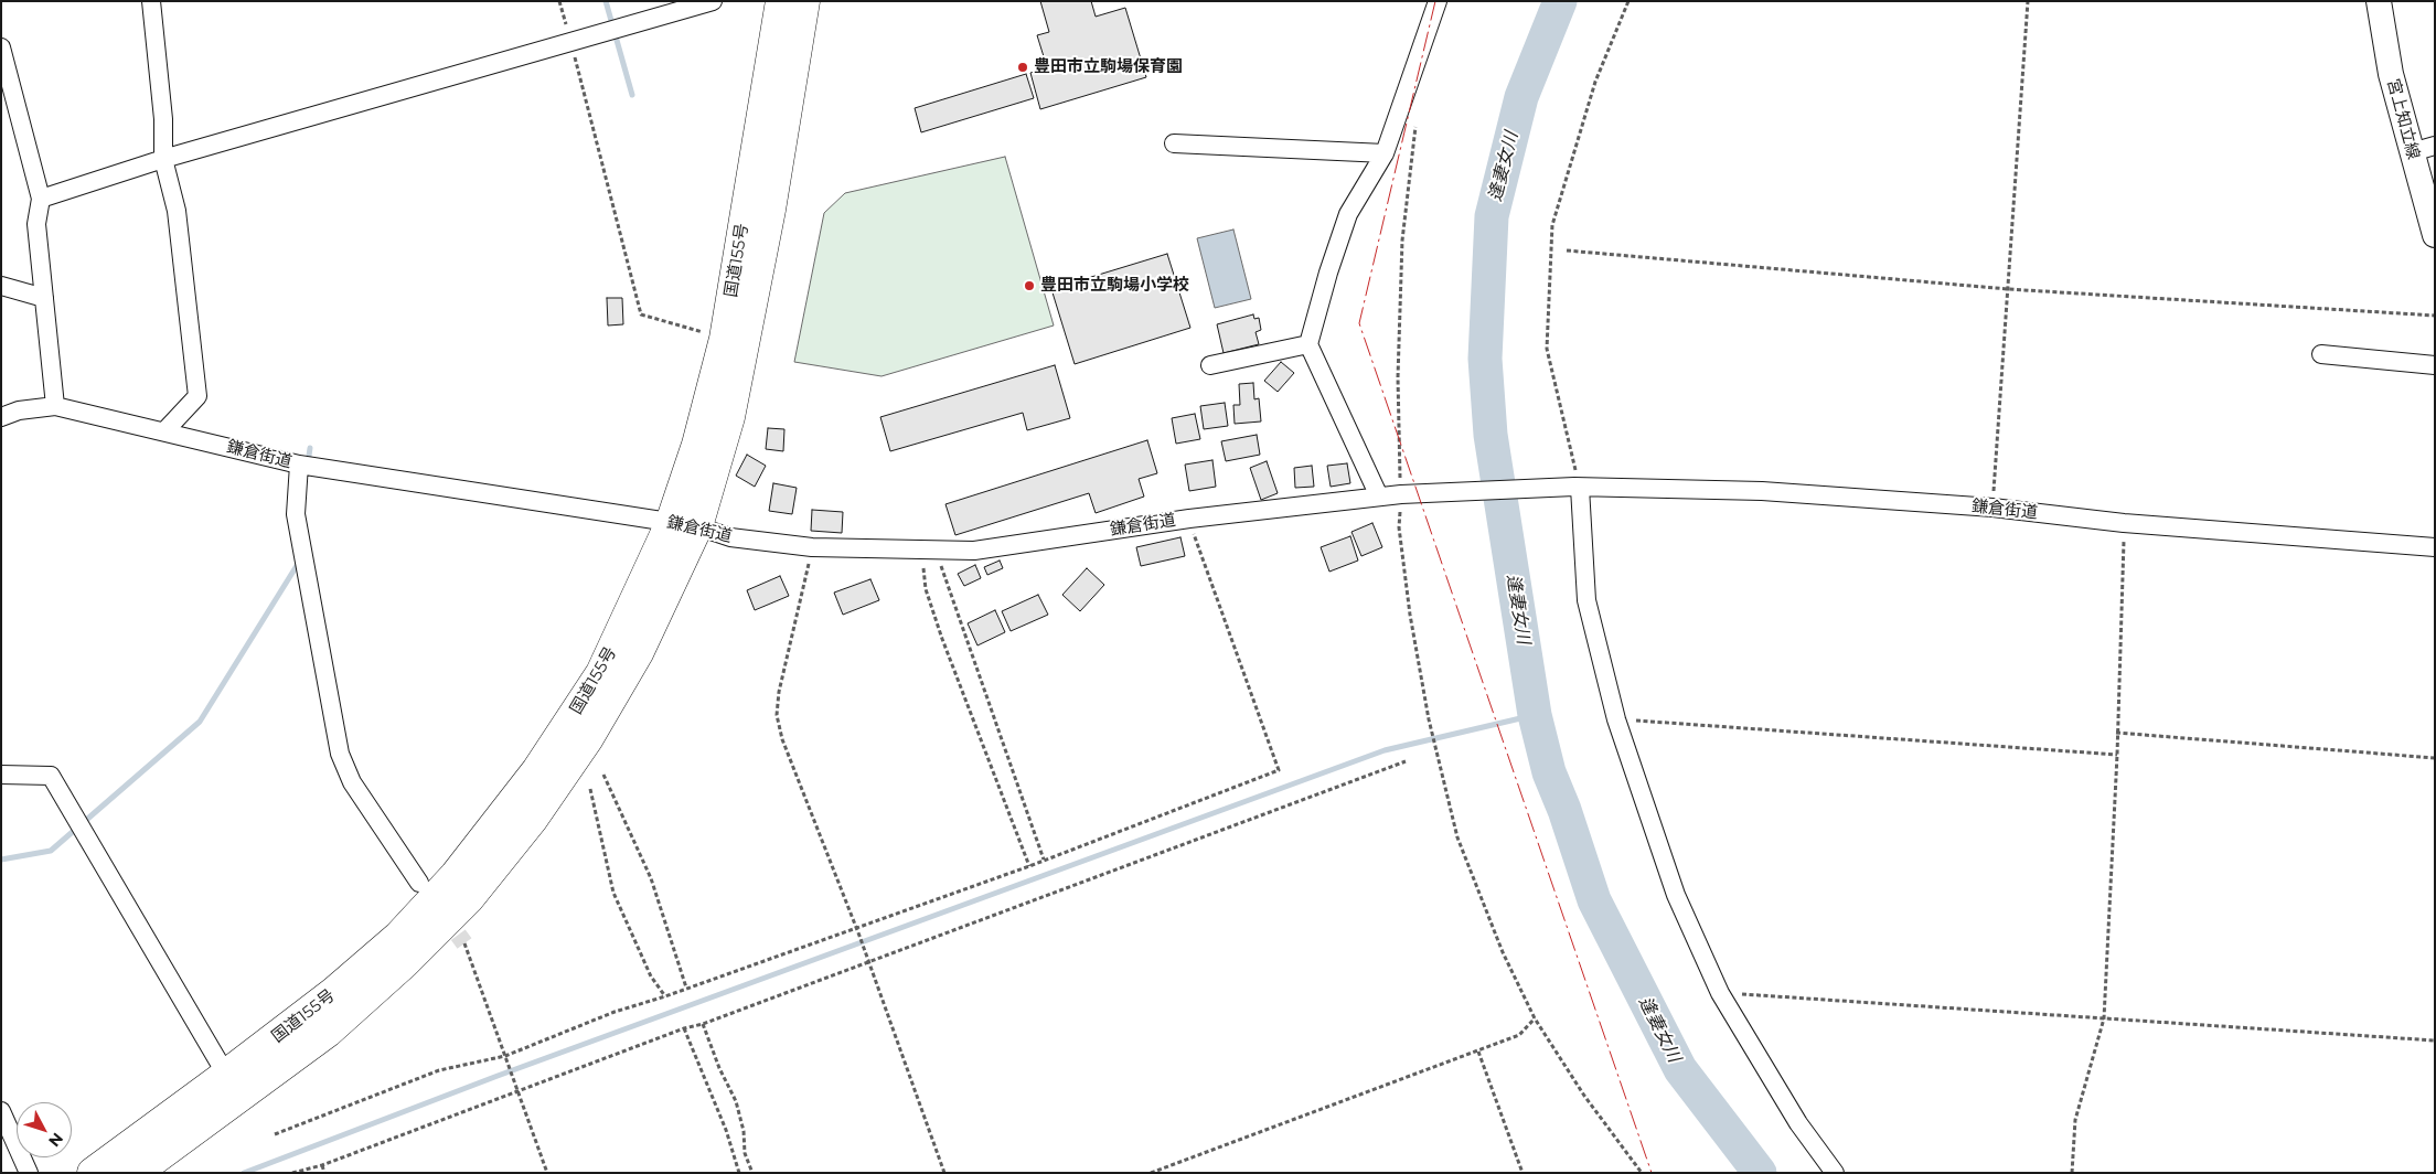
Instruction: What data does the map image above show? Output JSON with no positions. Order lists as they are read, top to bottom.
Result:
{
  "streets": {
    "highway": ["国道155号"],
    "main road": ["宮上知立線"],
    "street": ["鎌倉街道"]
  },
  "crossings": [
    ["国道155号", "鎌倉街道"]
  ],
  "water": ["逢妻女川"],
  "places": ["豊田市立駒場保育園", "豊田市立駒場小学校"],
  "north": "bottom right"
}
